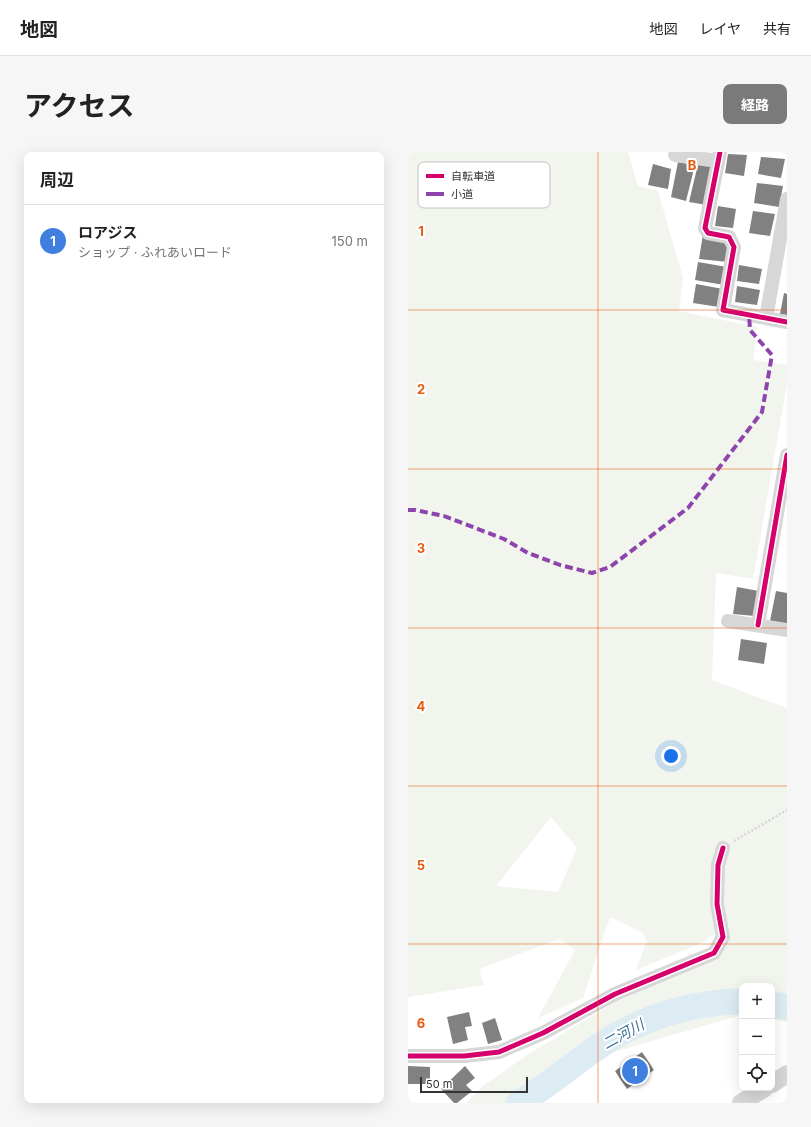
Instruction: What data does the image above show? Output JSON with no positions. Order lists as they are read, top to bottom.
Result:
{
  "water": ["二河川"],
  "legend": ["自転車道", "小道"],
  "scale_bar": "50 m",
  "page": {
    "header": "地図",
    "nav": ["地図", "レイヤ", "共有"],
    "title": "アクセス",
    "buttons": "経路",
    "heading": "周辺",
    "list": [
      {
        "mark": "1",
        "name": "ロアジス",
        "note": "ショップ · ふれあいロード",
        "value": "150 m"
      }
    ],
    "map_buttons": ["+", "−"],
    "pins": "1",
    "scale": "50 m"
  },
  "grid": {
    "columns": ["B"],
    "rows": [
      "1",
      "2",
      "3",
      "4",
      "5",
      "6"
    ]
  }
}
